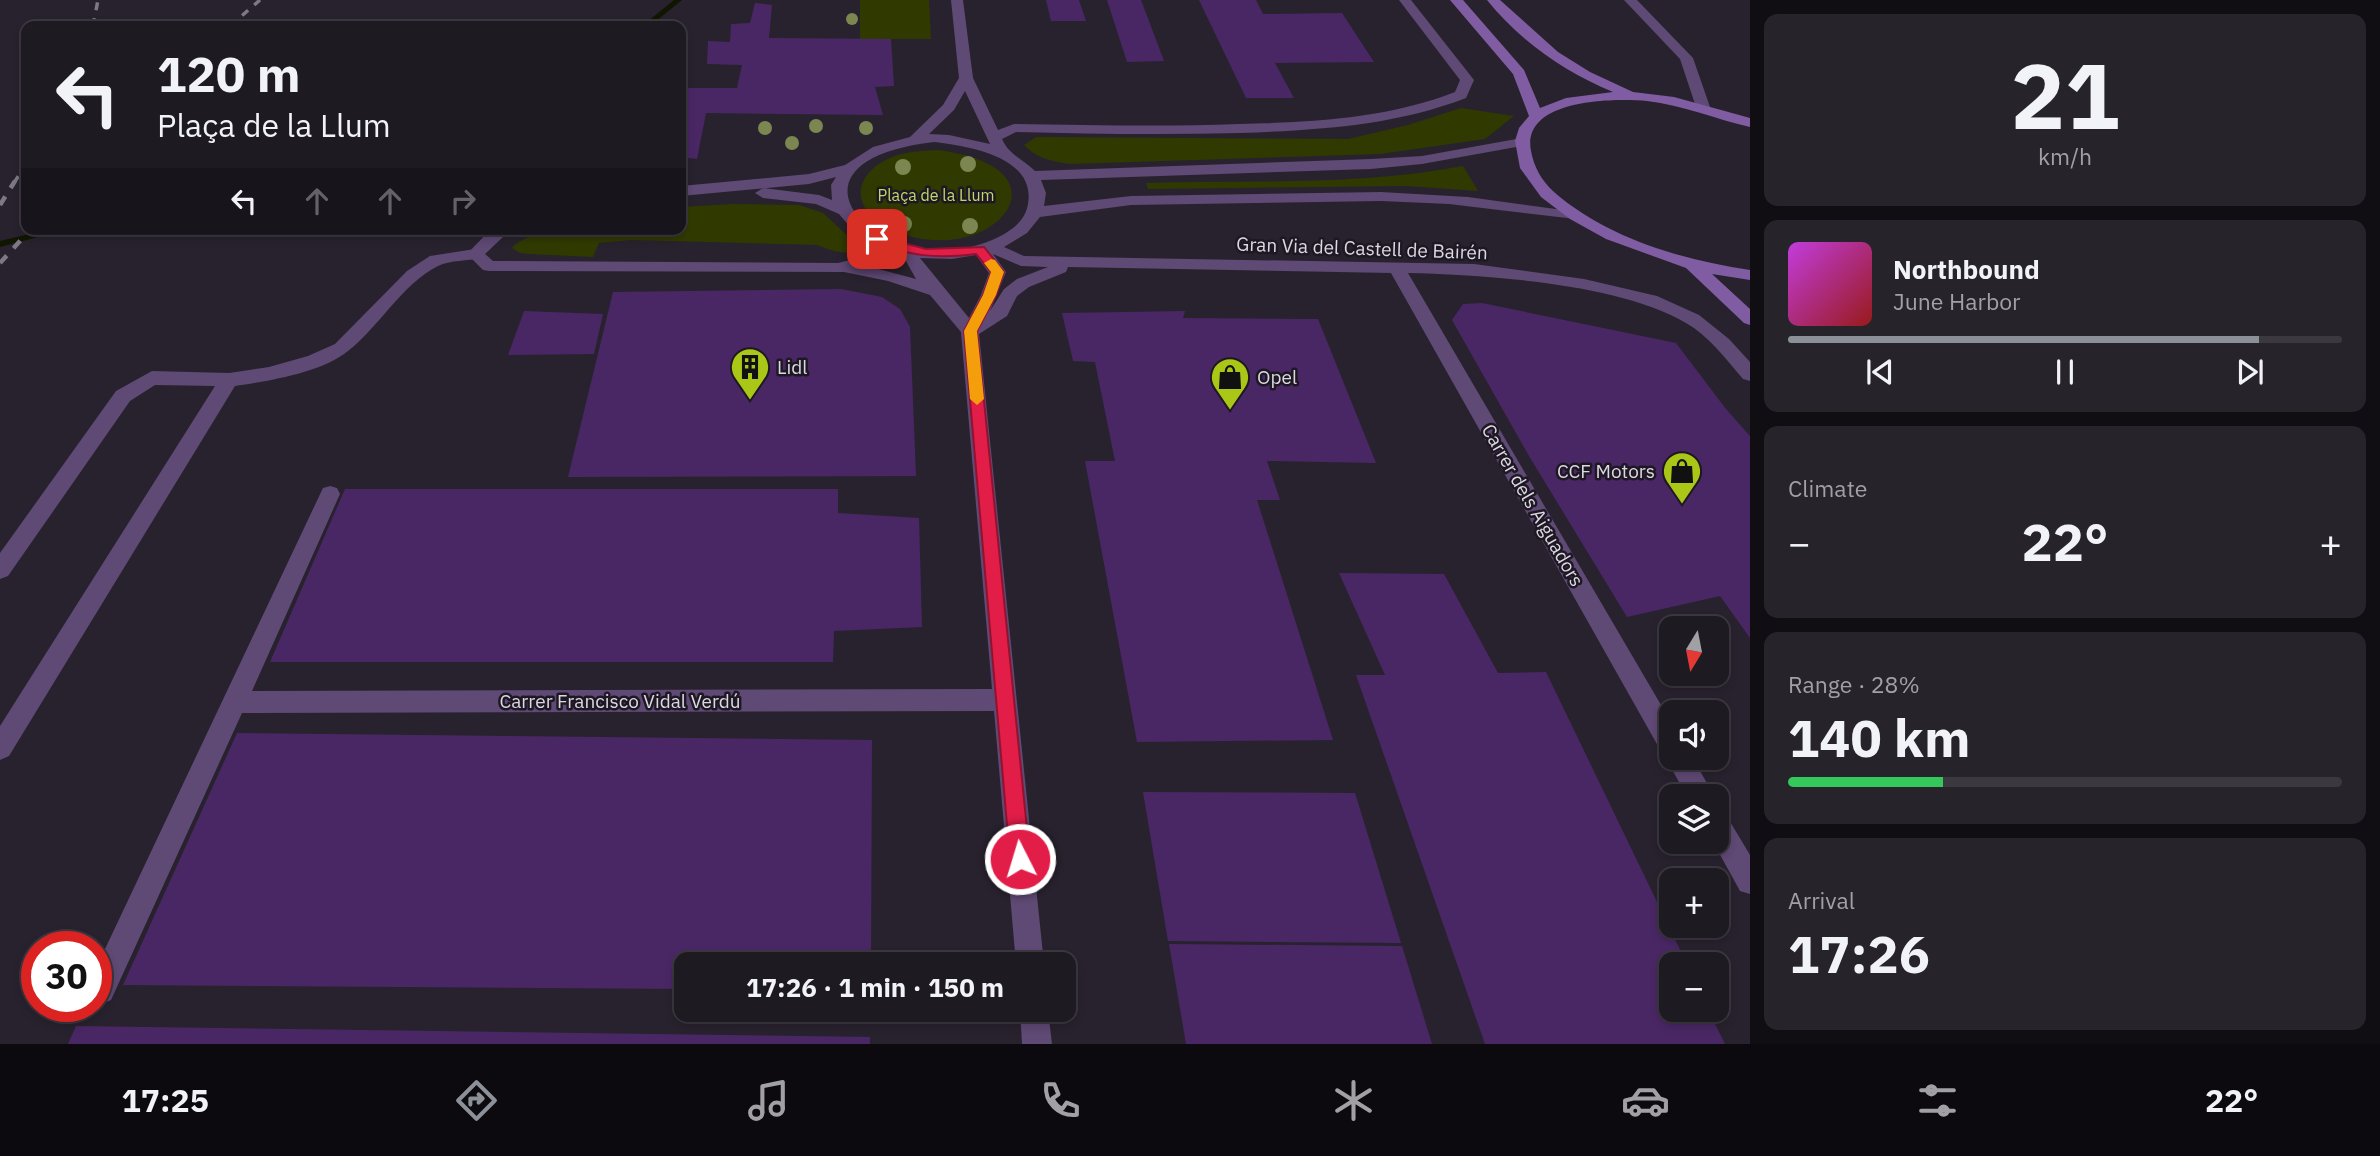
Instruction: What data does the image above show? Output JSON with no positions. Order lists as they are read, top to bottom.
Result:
{
  "streets": {
    "street": ["Gran Via del Castell de Bairén", "Carrer dels Aiguadors", "Carrer Francisco Vidal Verdú"]
  },
  "crossings": [
    ["Gran Via del Castell de Bairén", "Carrer dels Aiguadors"]
  ],
  "parks": ["Plaça de la Llum"],
  "places": {
    "building": ["Lidl"],
    "shop": ["Opel", "CCF Motors"]
  },
  "north": "bottom",
  "page": {
    "tile": [
      ["21", "km/h"],
      "Climate",
      ["Range · 28%", "140 km"],
      ["Arrival", "17:26"]
    ],
    "turn": ["120 m", "Plaça de la Llum"],
    "song": ["Northbound", "June Harbor"],
    "heat": ["−", "22°", "+"],
    "map_buttons": ["+", "−"],
    "limit": "30",
    "trip": "17:26 · 1 min · 150 m",
    "tabs": ["17:25", "22°"]
  }
}
